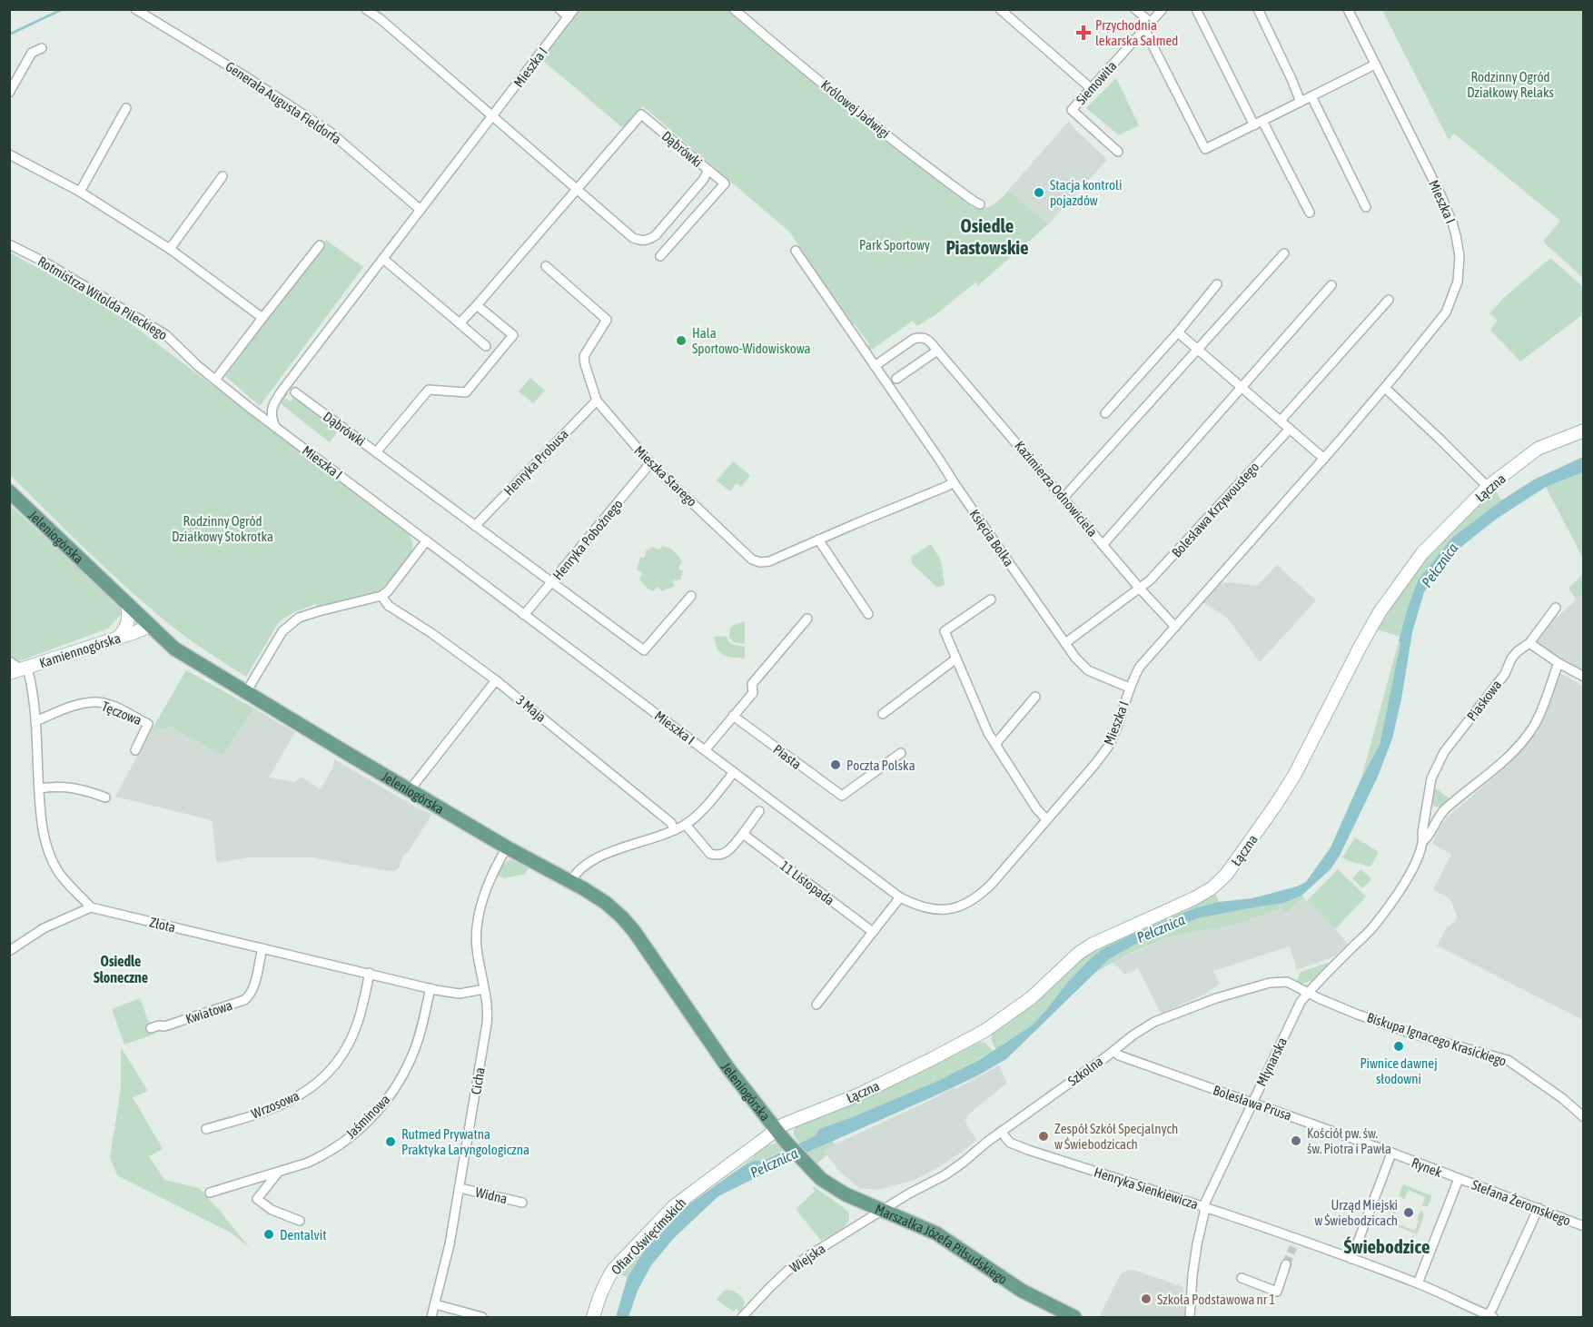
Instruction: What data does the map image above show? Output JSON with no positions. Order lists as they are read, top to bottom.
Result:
{
  "streets": {
    "main road": ["Jeleniogórska", "Marszałka Józefa Piłsudskiego"],
    "street": [
      "Mieszka I",
      "Siemowita",
      "Generała Augusta Fieldorfa",
      "Królowej Jadwigi",
      "Dąbrówki",
      "Rotmistrza Witolda Pileckiego",
      "Henryka Probusa",
      "Mieszka Starego",
      "Łączna",
      "Kazimierza Odnowiciela",
      "Bolesława Krzywoustego",
      "Księcia Bolka",
      "Henryka Pobożnego",
      "Kamiennogórska",
      "Piaskowa",
      "3 Maja",
      "Tęczowa",
      "Piasta",
      "11 Listopada",
      "Złota",
      "Kwiatowa",
      "Biskupa Ignacego Krasickiego",
      "Młynarska",
      "Szkolna",
      "Cicha",
      "Bolesława Prusa",
      "Wrzosowa",
      "Jaśminowa",
      "Rynek",
      "Henryka Sienkiewicza",
      "Widna",
      "Stefana Żeromskiego",
      "Ofiar Oświęcimskich",
      "Wiejska"
    ]
  },
  "crossings": [
    ["Mieszka I", "Generała Augusta Fieldorfa"],
    ["Mieszka I", "Dąbrówki"],
    ["Mieszka I", "Rotmistrza Witolda Pileckiego"],
    ["Mieszka I", "Kazimierza Odnowiciela"],
    ["Mieszka I", "Księcia Bolka"],
    ["Mieszka I", "Henryka Pobożnego"],
    ["Dąbrówki", "Henryka Probusa"],
    ["Dąbrówki", "Henryka Pobożnego"],
    ["Henryka Probusa", "Mieszka Starego"],
    ["Mieszka Starego", "Księcia Bolka"],
    ["Mieszka Starego", "Henryka Pobożnego"],
    ["Łączna", "Jeleniogórska"],
    ["Łączna", "Ofiar Oświęcimskich"],
    ["Kazimierza Odnowiciela", "Bolesława Krzywoustego"],
    ["Bolesława Krzywoustego", "Księcia Bolka"],
    ["Jeleniogórska", "Kamiennogórska"],
    ["Jeleniogórska", "Cicha"],
    ["Jeleniogórska", "Ofiar Oświęcimskich"],
    ["Jeleniogórska", "Marszałka Józefa Piłsudskiego"],
    ["Piaskowa", "Młynarska"],
    ["Złota", "Kwiatowa"],
    ["Złota", "Cicha"],
    ["Złota", "Wrzosowa"],
    ["Złota", "Jaśminowa"],
    ["Biskupa Ignacego Krasickiego", "Młynarska"],
    ["Biskupa Ignacego Krasickiego", "Szkolna"],
    ["Młynarska", "Szkolna"],
    ["Młynarska", "Bolesława Prusa"],
    ["Młynarska", "Henryka Sienkiewicza"],
    ["Szkolna", "Bolesława Prusa"],
    ["Szkolna", "Henryka Sienkiewicza"],
    ["Szkolna", "Marszałka Józefa Piłsudskiego"],
    ["Szkolna", "Wiejska"],
    ["Cicha", "Widna"],
    ["Bolesława Prusa", "Rynek"],
    ["Rynek", "Stefana Żeromskiego"],
    ["Marszałka Józefa Piłsudskiego", "Wiejska"]
  ],
  "districts": ["Osiedle Piastowskie", "Osiedle Słoneczne", "Świebodzice"],
  "water": ["Pełcznica"],
  "parks": ["Rodzinny Ogród Działkowy Relaks", "Park Sportowy", "Rodzinny Ogród Działkowy Stokrotka"],
  "places": {
    "health": ["Przychodnia lekarska Salmed"],
    "other": [
      "Stacja kontroli pojazdów",
      "Hala Sportowo-Widowiskowa",
      "Poczta Polska",
      "Piwnice dawnej słodowni",
      "Zespół Szkół Specjalnych w Świebodzicach",
      "Kościół pw. św. św. Piotra i Pawła",
      "Rutmed Prywatna Praktyka Laryngologiczna",
      "Urząd Miejski w Świebodzicach",
      "Dentalvit",
      "Szkoła Podstawowa nr 1"
    ]
  }
}
